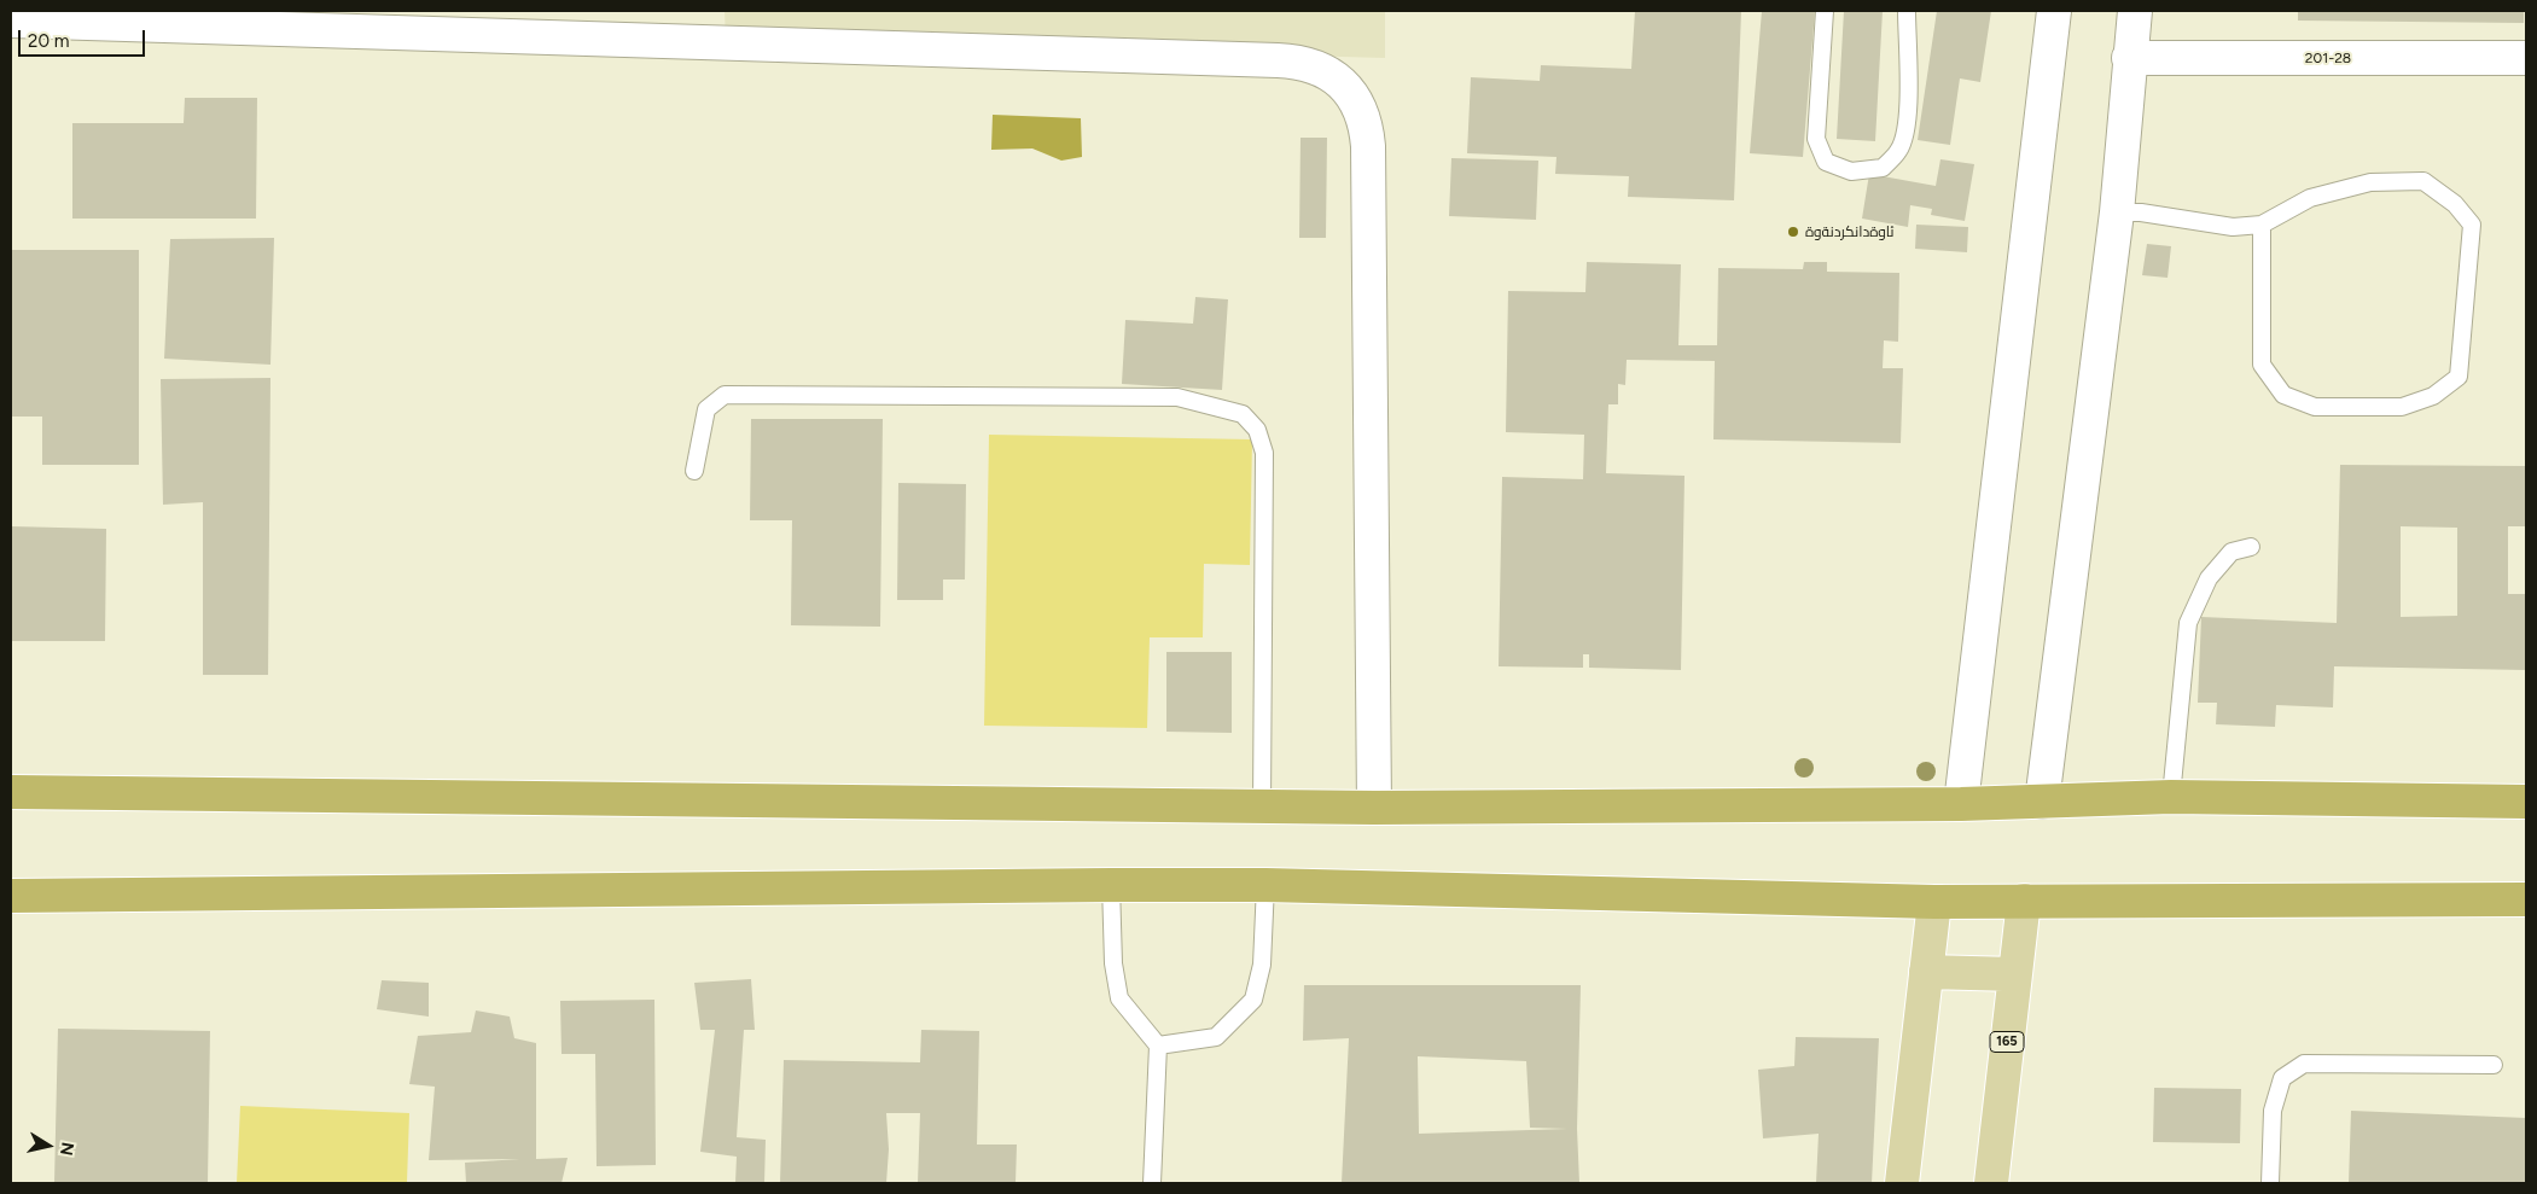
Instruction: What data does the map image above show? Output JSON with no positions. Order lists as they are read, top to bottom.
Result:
{
  "streets": {
    "main road": ["165"],
    "street": ["201-28"]
  },
  "places": ["ئاوةدانكردنةوة"],
  "scale_bar": "20 m",
  "north": "right"
}
